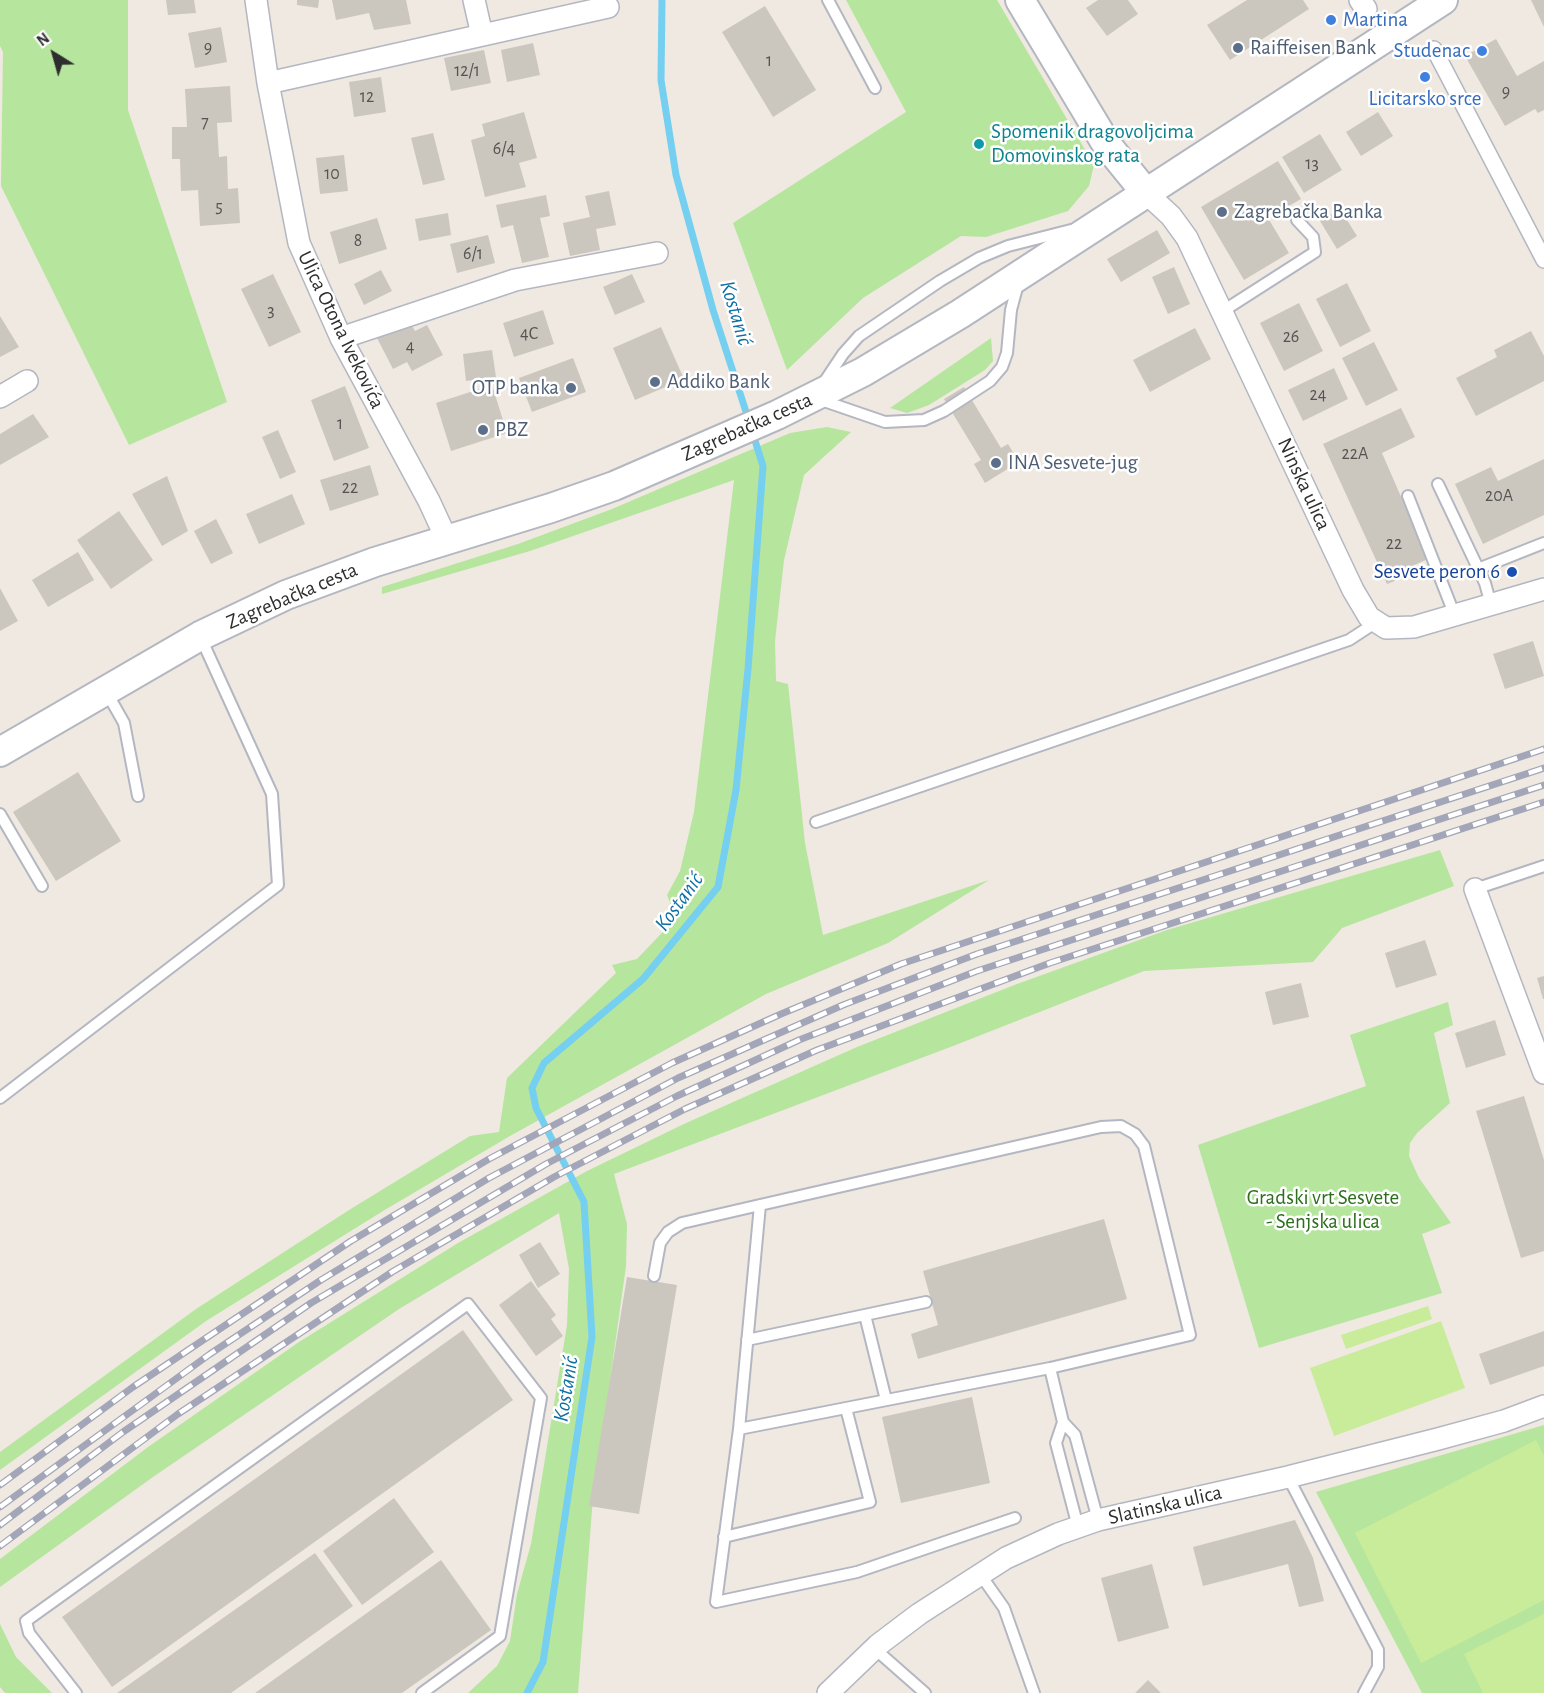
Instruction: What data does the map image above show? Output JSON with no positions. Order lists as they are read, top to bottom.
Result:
{
  "streets": {
    "main road": ["Zagrebačka cesta"],
    "street": ["Ulica Otona Ivekovića", "Ninska ulica", "Slatinska ulica"]
  },
  "crossings": [
    ["Ulica Otona Ivekovića", "Zagrebačka cesta"],
    ["Zagrebačka cesta", "Ninska ulica"]
  ],
  "water": ["Kostanić"],
  "parks": ["Gradski vrt Sesvete - Senjska ulica"],
  "places": [
    "Martina",
    "Raiffeisen Bank",
    "Studenac",
    "Licitarsko srce",
    "Spomenik dragovoljcima Domovinskog rata",
    "Zagrebačka Banka",
    "Addiko Bank",
    "OTP banka",
    "PBZ",
    "INA Sesvete-jug",
    "Sesvete peron 6"
  ],
  "house_numbers": [
    "9",
    "1",
    "12/1",
    "9",
    "12",
    "7",
    "6/4",
    "13",
    "10",
    "5",
    "8",
    "6/1",
    "3",
    "4C",
    "26",
    "4",
    "24",
    "1",
    "22A",
    "22",
    "20A",
    "22"
  ],
  "north": "top left"
}
